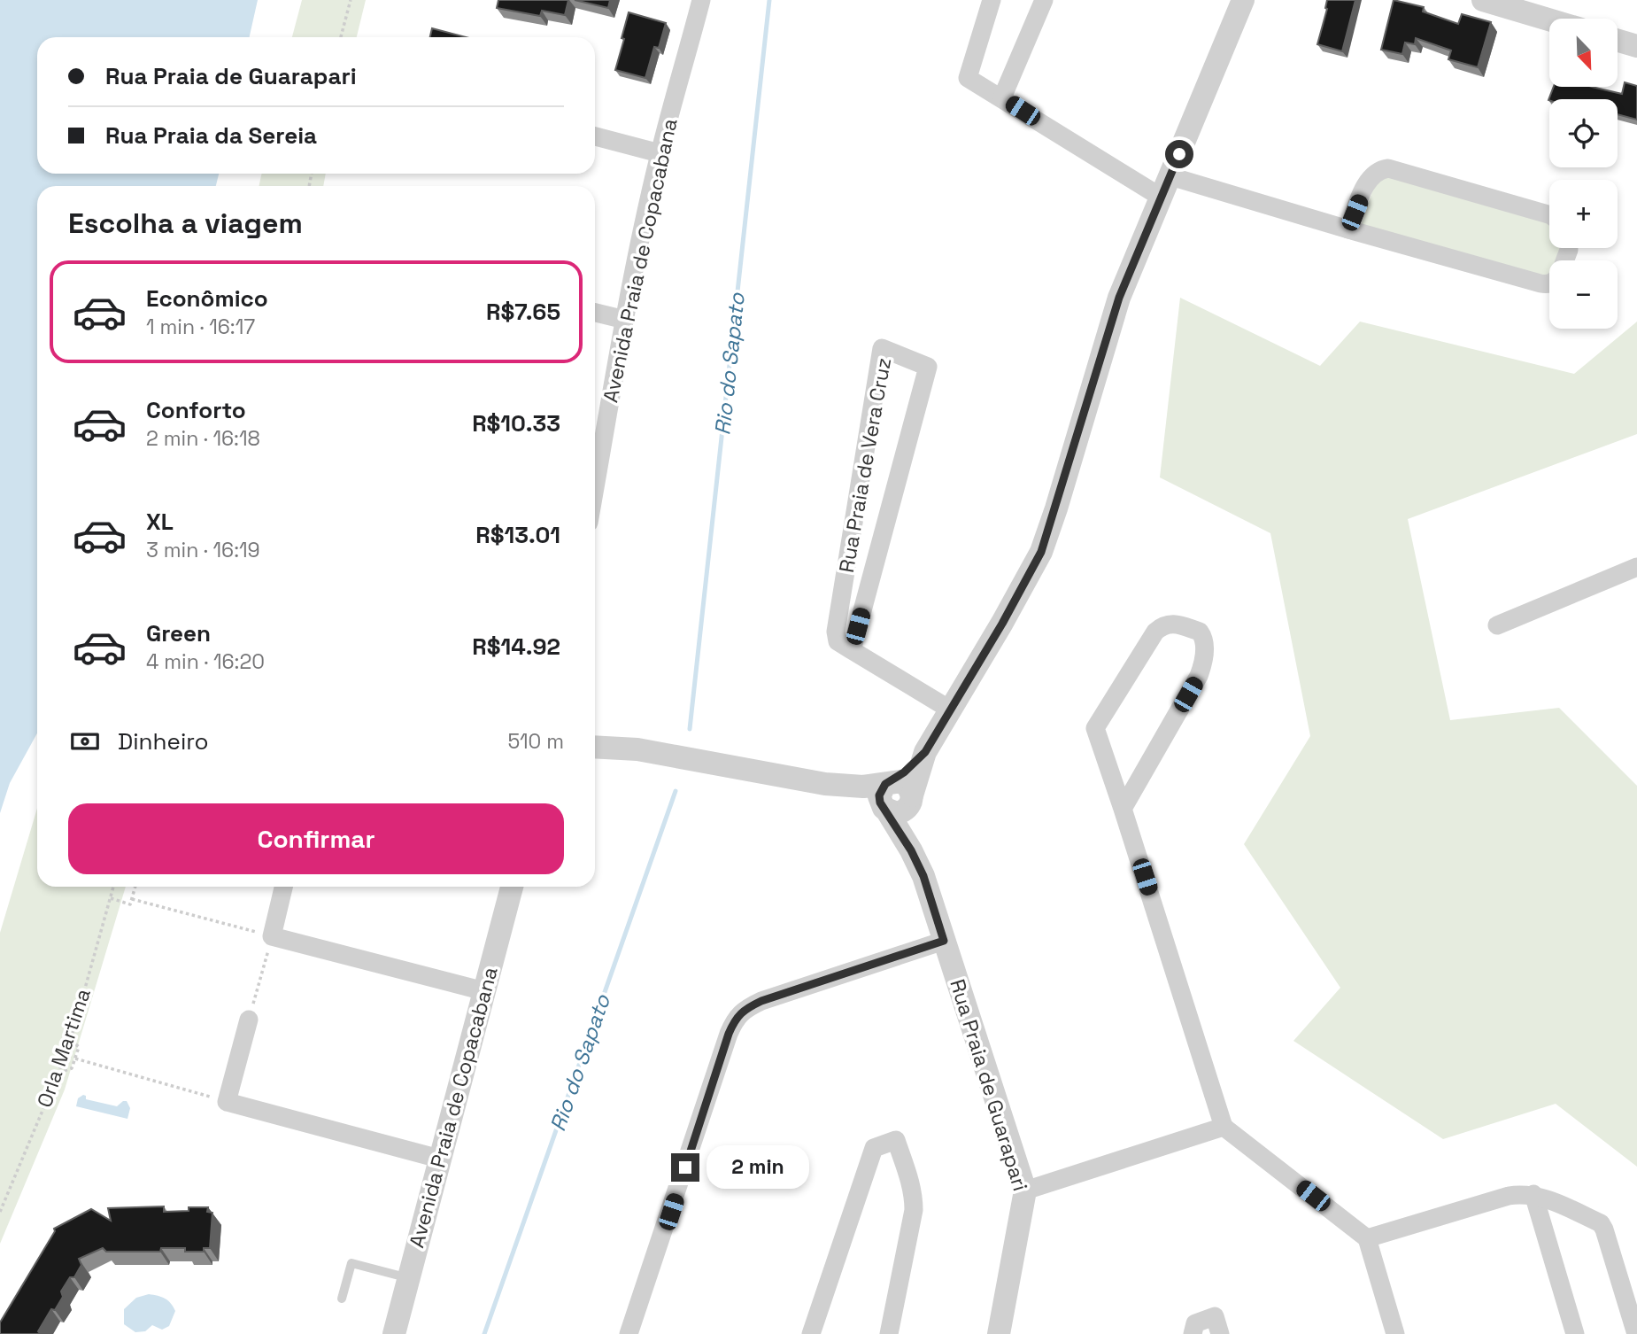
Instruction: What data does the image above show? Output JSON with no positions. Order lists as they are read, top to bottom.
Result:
{
  "streets": {
    "street": ["Avenida Praia de Copacabana", "Rua Praia de Vera Cruz", "Rua Praia de Guarapari"],
    "path": ["Orla Martima"]
  },
  "crossings": [
    ["Rua Praia de Vera Cruz", "Rua Praia de Guarapari"]
  ],
  "water": ["Rio do Sapato"],
  "north": "bottom right",
  "page": {
    "map_buttons": ["+", "−"],
    "banner": ["Rua Praia de Guarapari", "Rua Praia da Sereia"],
    "heading": "Escolha a viagem",
    "list": [
      {
        "name": "Econômico",
        "note": "1 min · 16:17",
        "value": "R$7.65"
      },
      {
        "name": "Conforto",
        "note": "2 min · 16:18",
        "value": "R$10.33"
      },
      {
        "name": "XL",
        "note": "3 min · 16:19",
        "value": "R$13.01"
      },
      {
        "name": "Green",
        "note": "4 min · 16:20",
        "value": "R$14.92"
      }
    ],
    "pay": ["Dinheiro", "510 m"],
    "buttons": "Confirmar",
    "bubble": "2 min"
  }
}
